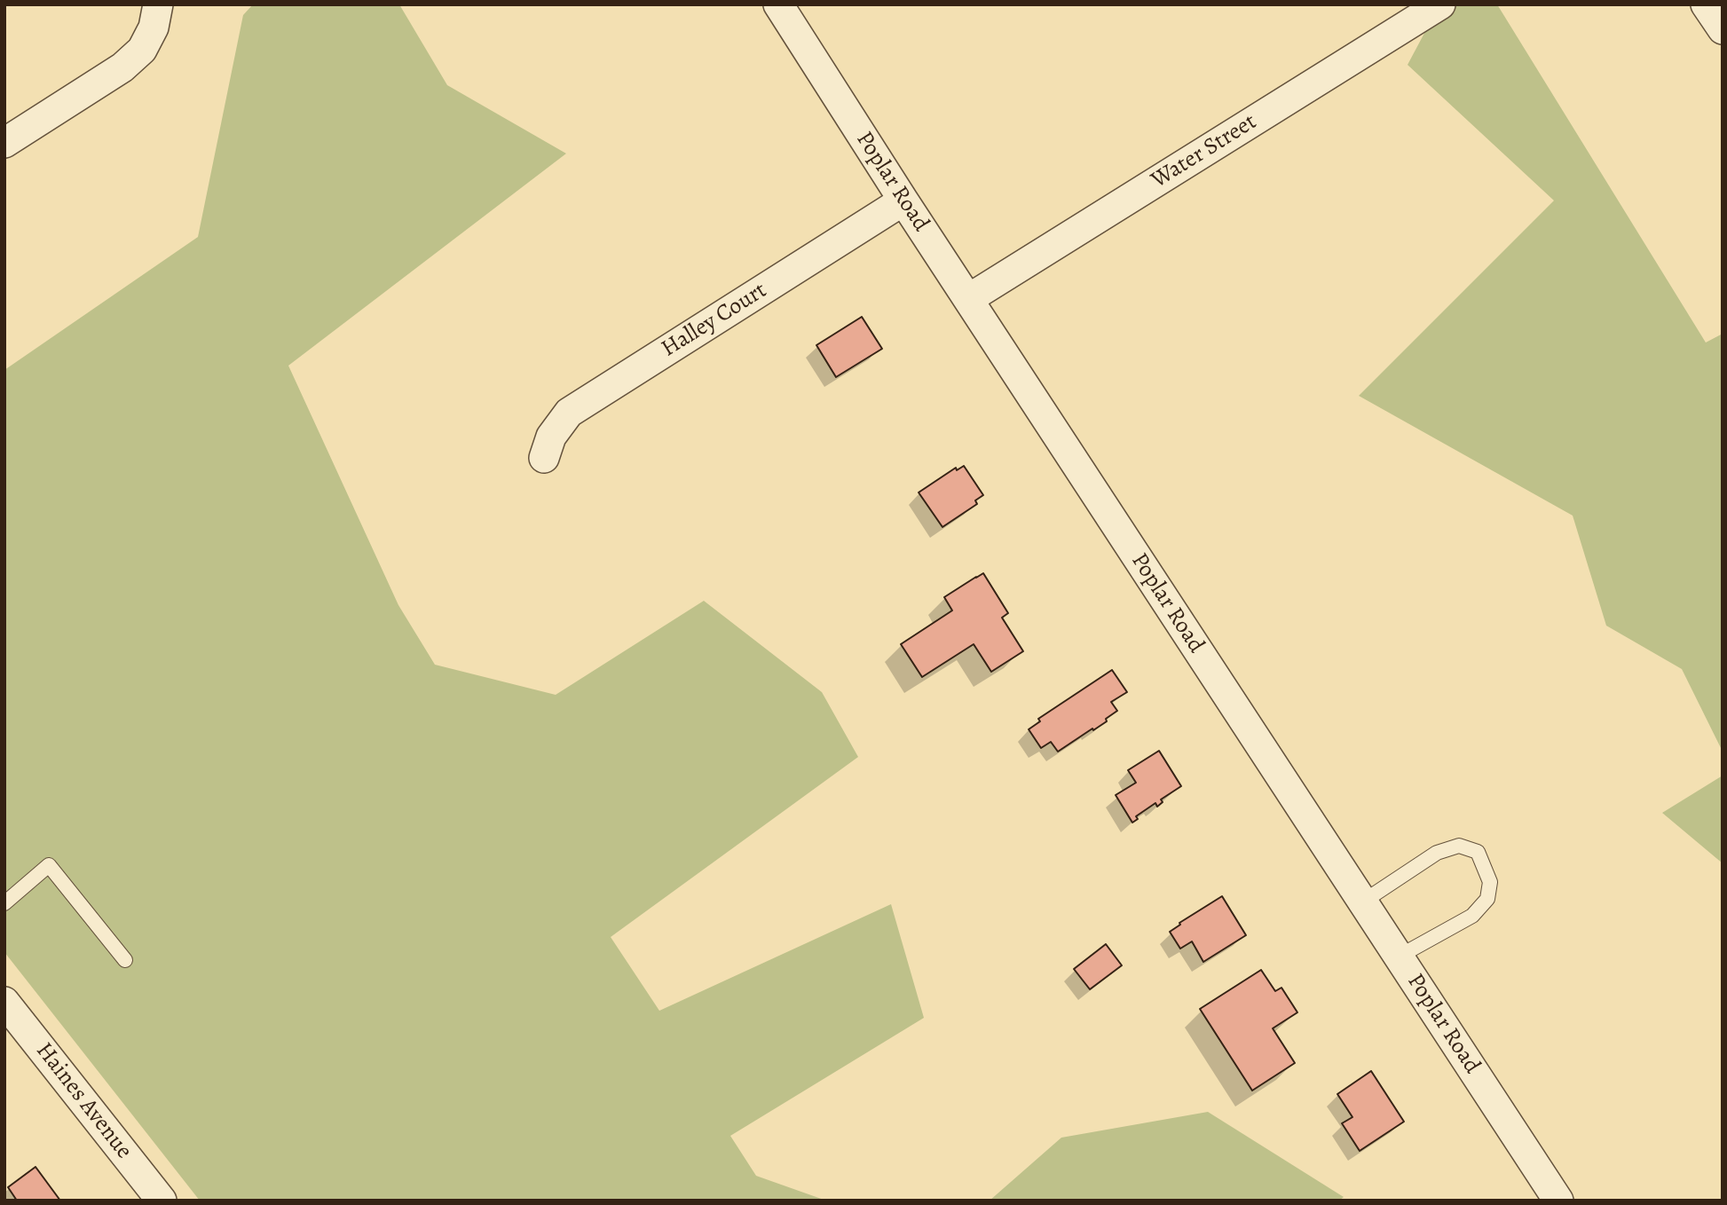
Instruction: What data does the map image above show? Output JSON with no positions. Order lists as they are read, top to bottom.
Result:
{
  "streets": {
    "street": [
      "Water Street",
      "Poplar Road",
      "Halley Court",
      "Haines Avenue"
    ]
  },
  "crossings": [
    ["Water Street", "Poplar Road"],
    ["Poplar Road", "Halley Court"]
  ]
}
